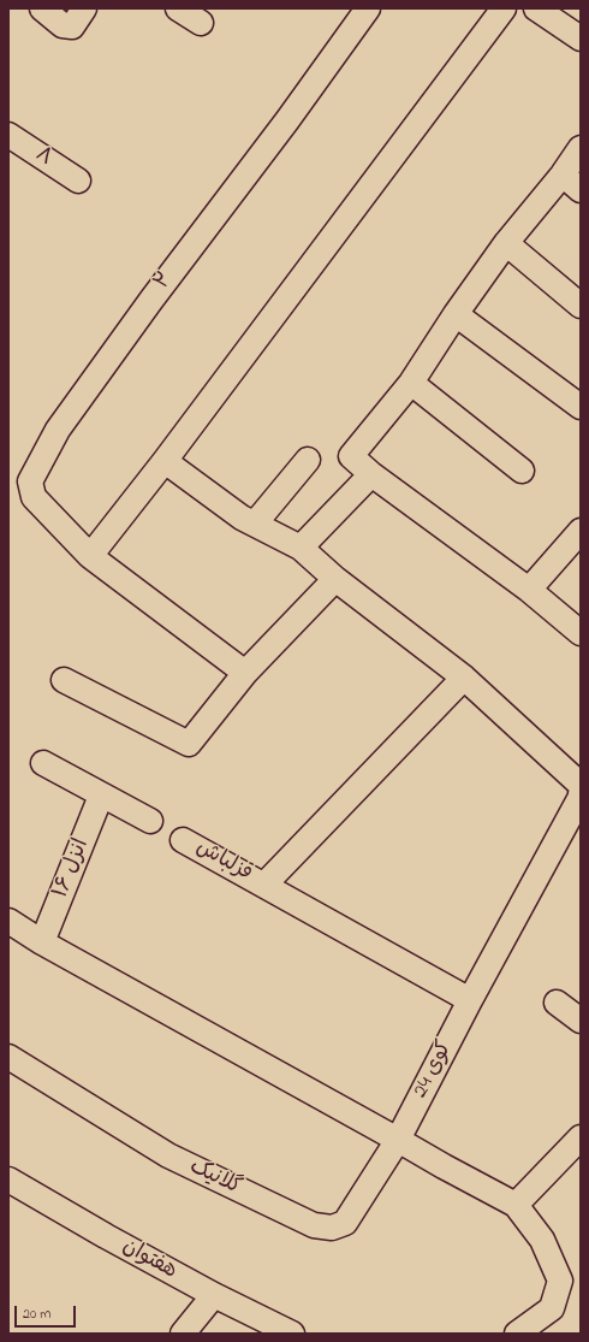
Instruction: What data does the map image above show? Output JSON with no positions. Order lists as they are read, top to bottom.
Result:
{
  "streets": {
    "street": [
      "۸",
      "۲",
      "قزلباش",
      "۱۶ انزل",
      "کوی 24",
      "گلانیک",
      "هفتوان"
    ]
  },
  "crossings": [
    ["قزلباش", "کوی 24"],
    ["کوی 24", "گلانیک"]
  ],
  "scale_bar": "20 m"
}
